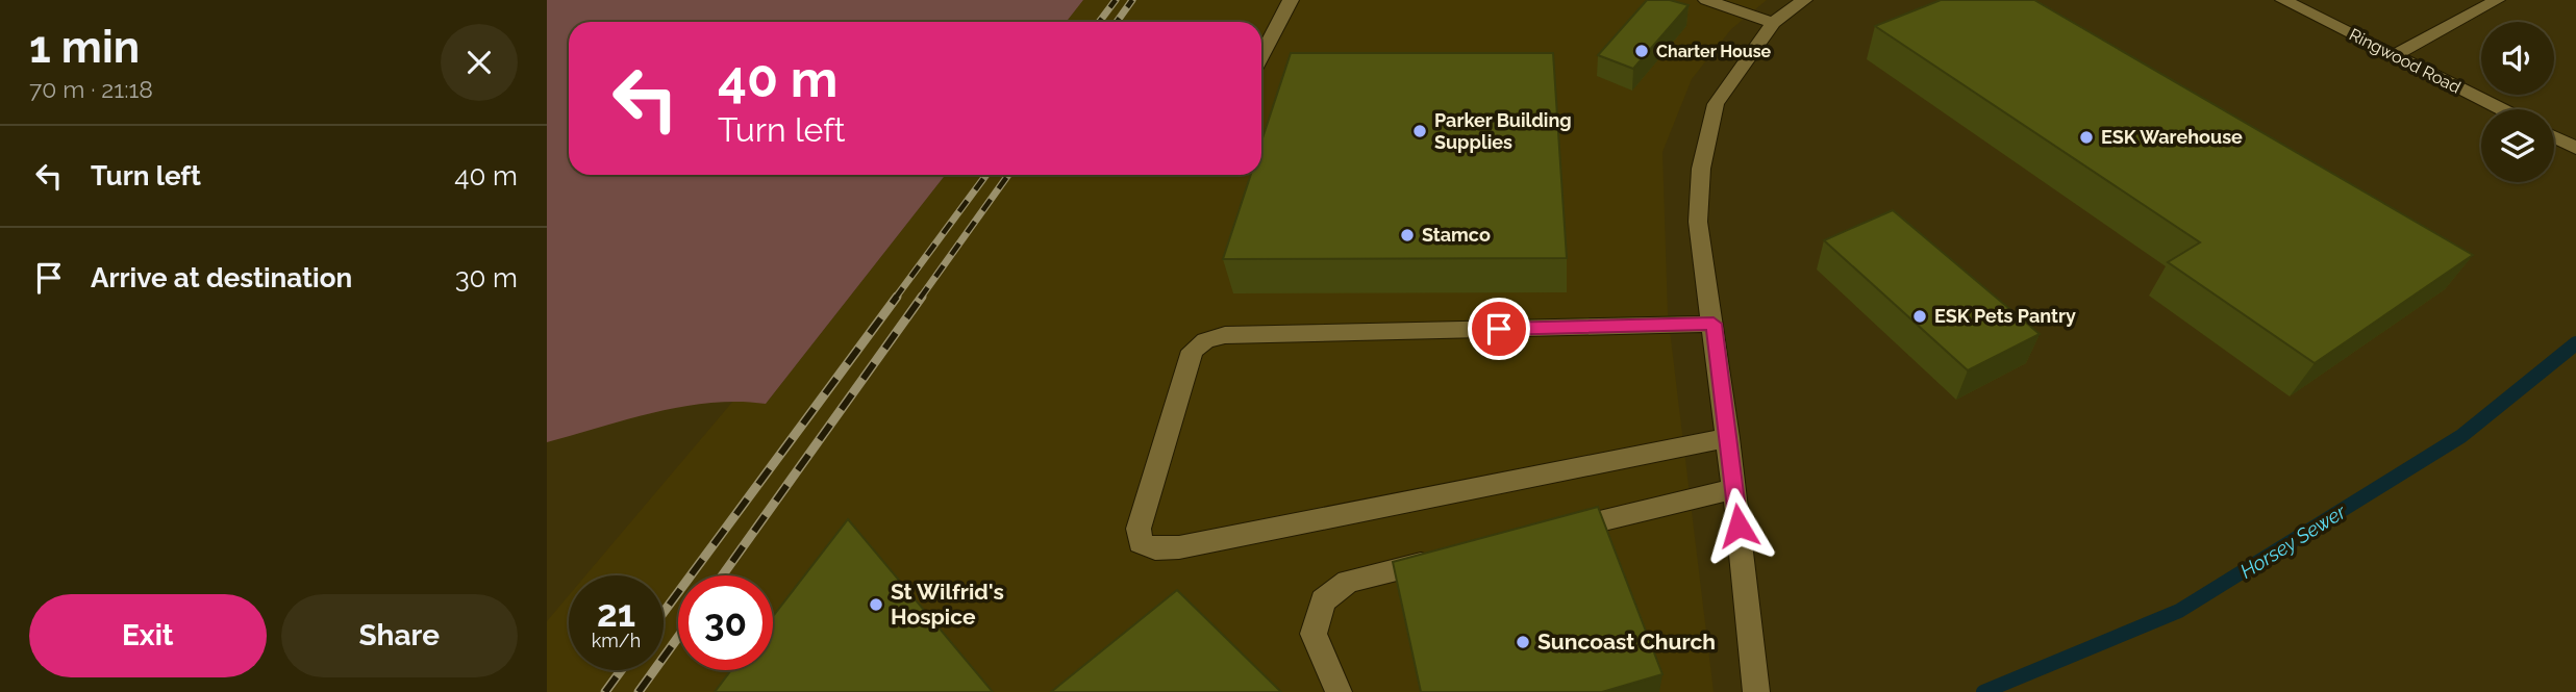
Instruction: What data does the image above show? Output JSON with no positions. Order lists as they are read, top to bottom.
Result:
{
  "streets": {
    "street": ["Ringwood Road"]
  },
  "water": ["Horsey Sewer"],
  "places": [
    "Charter House",
    "Parker Building Supplies",
    "ESK Warehouse",
    "Stamco",
    "ESK Pets Pantry",
    "St Wilfrid's Hospice",
    "Suncoast Church"
  ],
  "page": {
    "heading": ["1 min", "70 m · 21:18"],
    "turn": ["40 m", "Turn left"],
    "list": [
      {
        "name": "Turn left",
        "value": "40 m"
      },
      {
        "name": "Arrive at destination",
        "value": "30 m"
      }
    ],
    "speed": "21 km/h",
    "limit": "30",
    "buttons": ["Exit", "Share"]
  }
}
